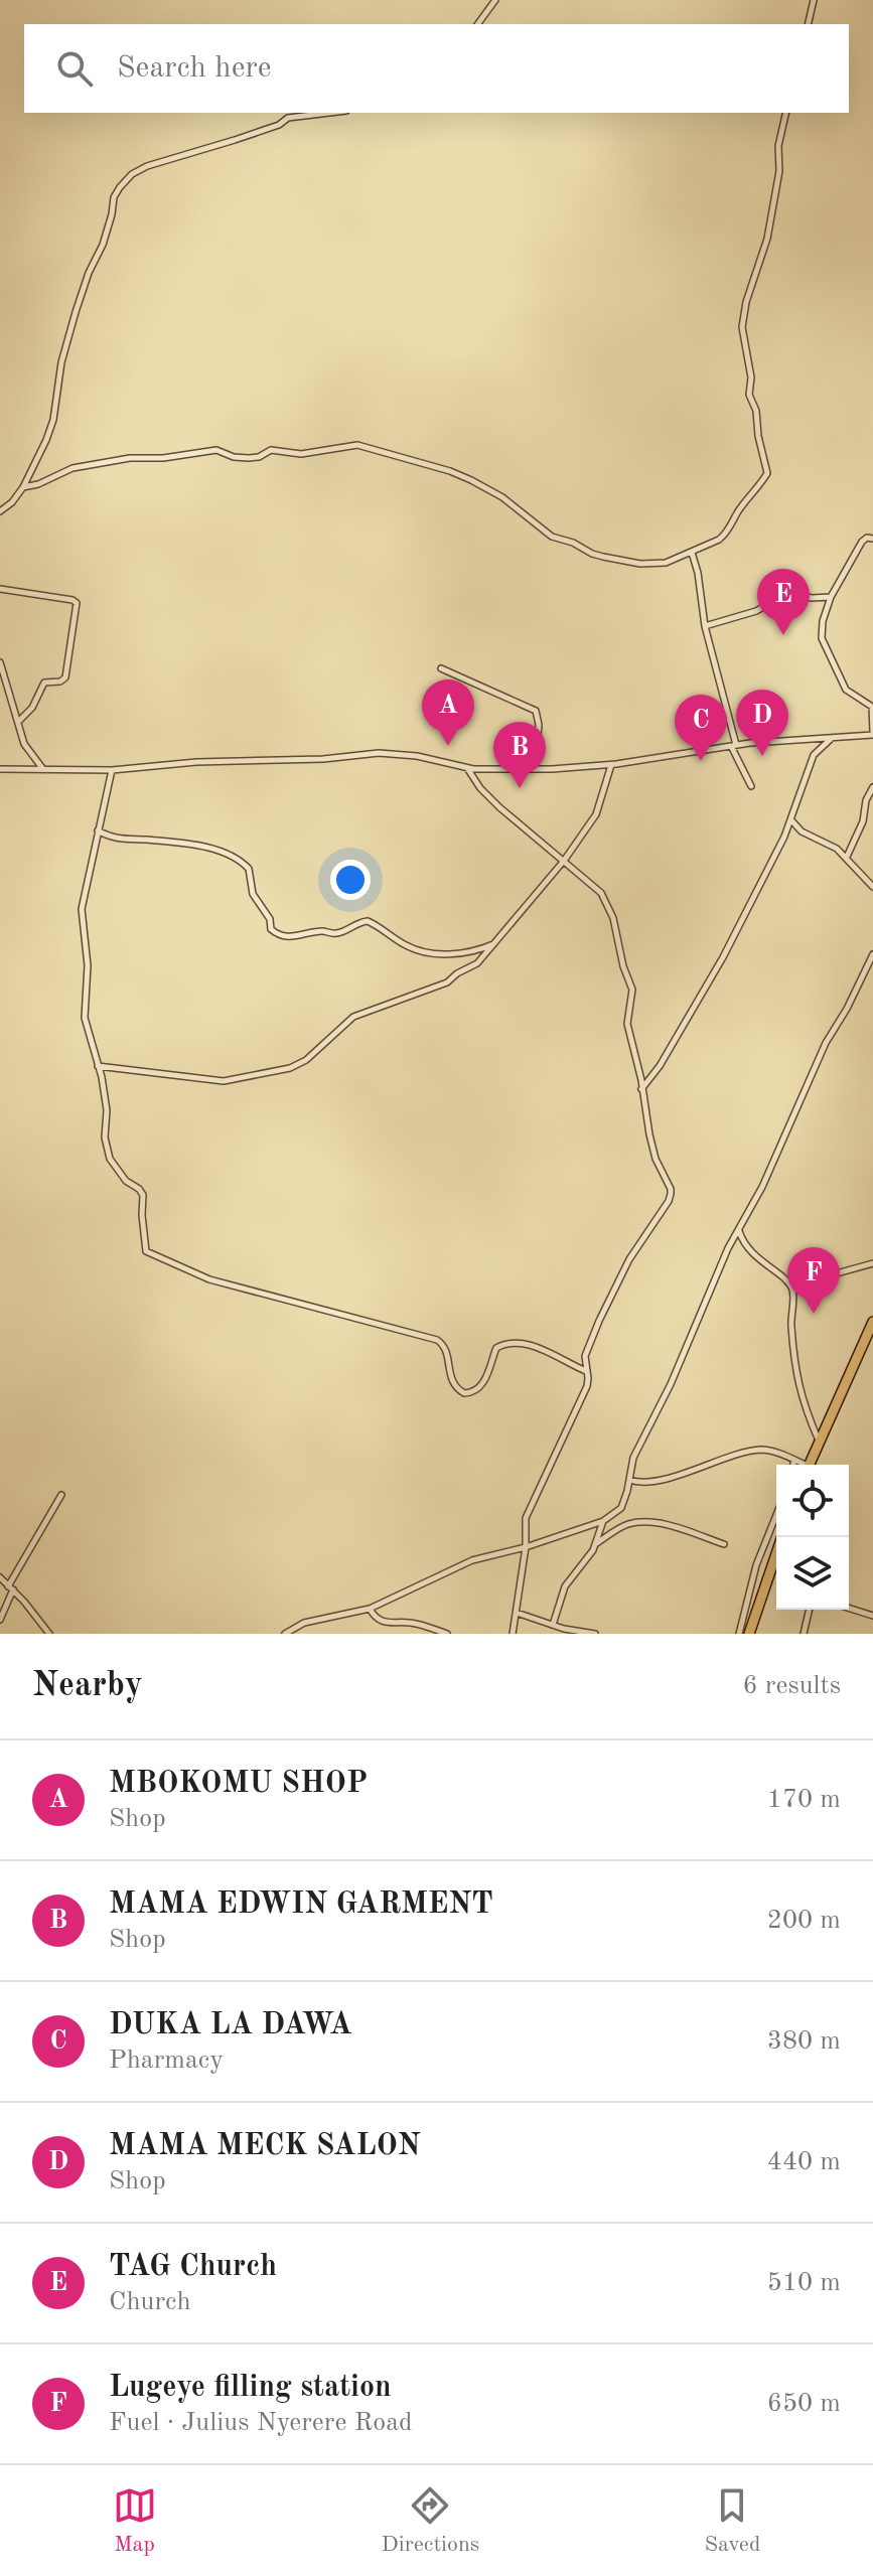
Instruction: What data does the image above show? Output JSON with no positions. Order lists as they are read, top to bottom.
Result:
{
  "page": {
    "search": "Search here",
    "pins": [
      "E",
      "A",
      "D",
      "C",
      "B",
      "F"
    ],
    "heading": ["Nearby", "6 results"],
    "list": [
      {
        "mark": "A",
        "name": "MBOKOMU SHOP",
        "note": "Shop",
        "value": "170 m"
      },
      {
        "mark": "B",
        "name": "MAMA EDWIN GARMENT",
        "note": "Shop",
        "value": "200 m"
      },
      {
        "mark": "C",
        "name": "DUKA LA DAWA",
        "note": "Pharmacy",
        "value": "380 m"
      },
      {
        "mark": "D",
        "name": "MAMA MECK SALON",
        "note": "Shop",
        "value": "440 m"
      },
      {
        "mark": "E",
        "name": "TAG Church",
        "note": "Church",
        "value": "510 m"
      },
      {
        "mark": "F",
        "name": "Lugeye filling station",
        "note": "Fuel · Julius Nyerere Road",
        "value": "650 m"
      }
    ],
    "nav": ["Map", "Directions", "Saved"]
  }
}
